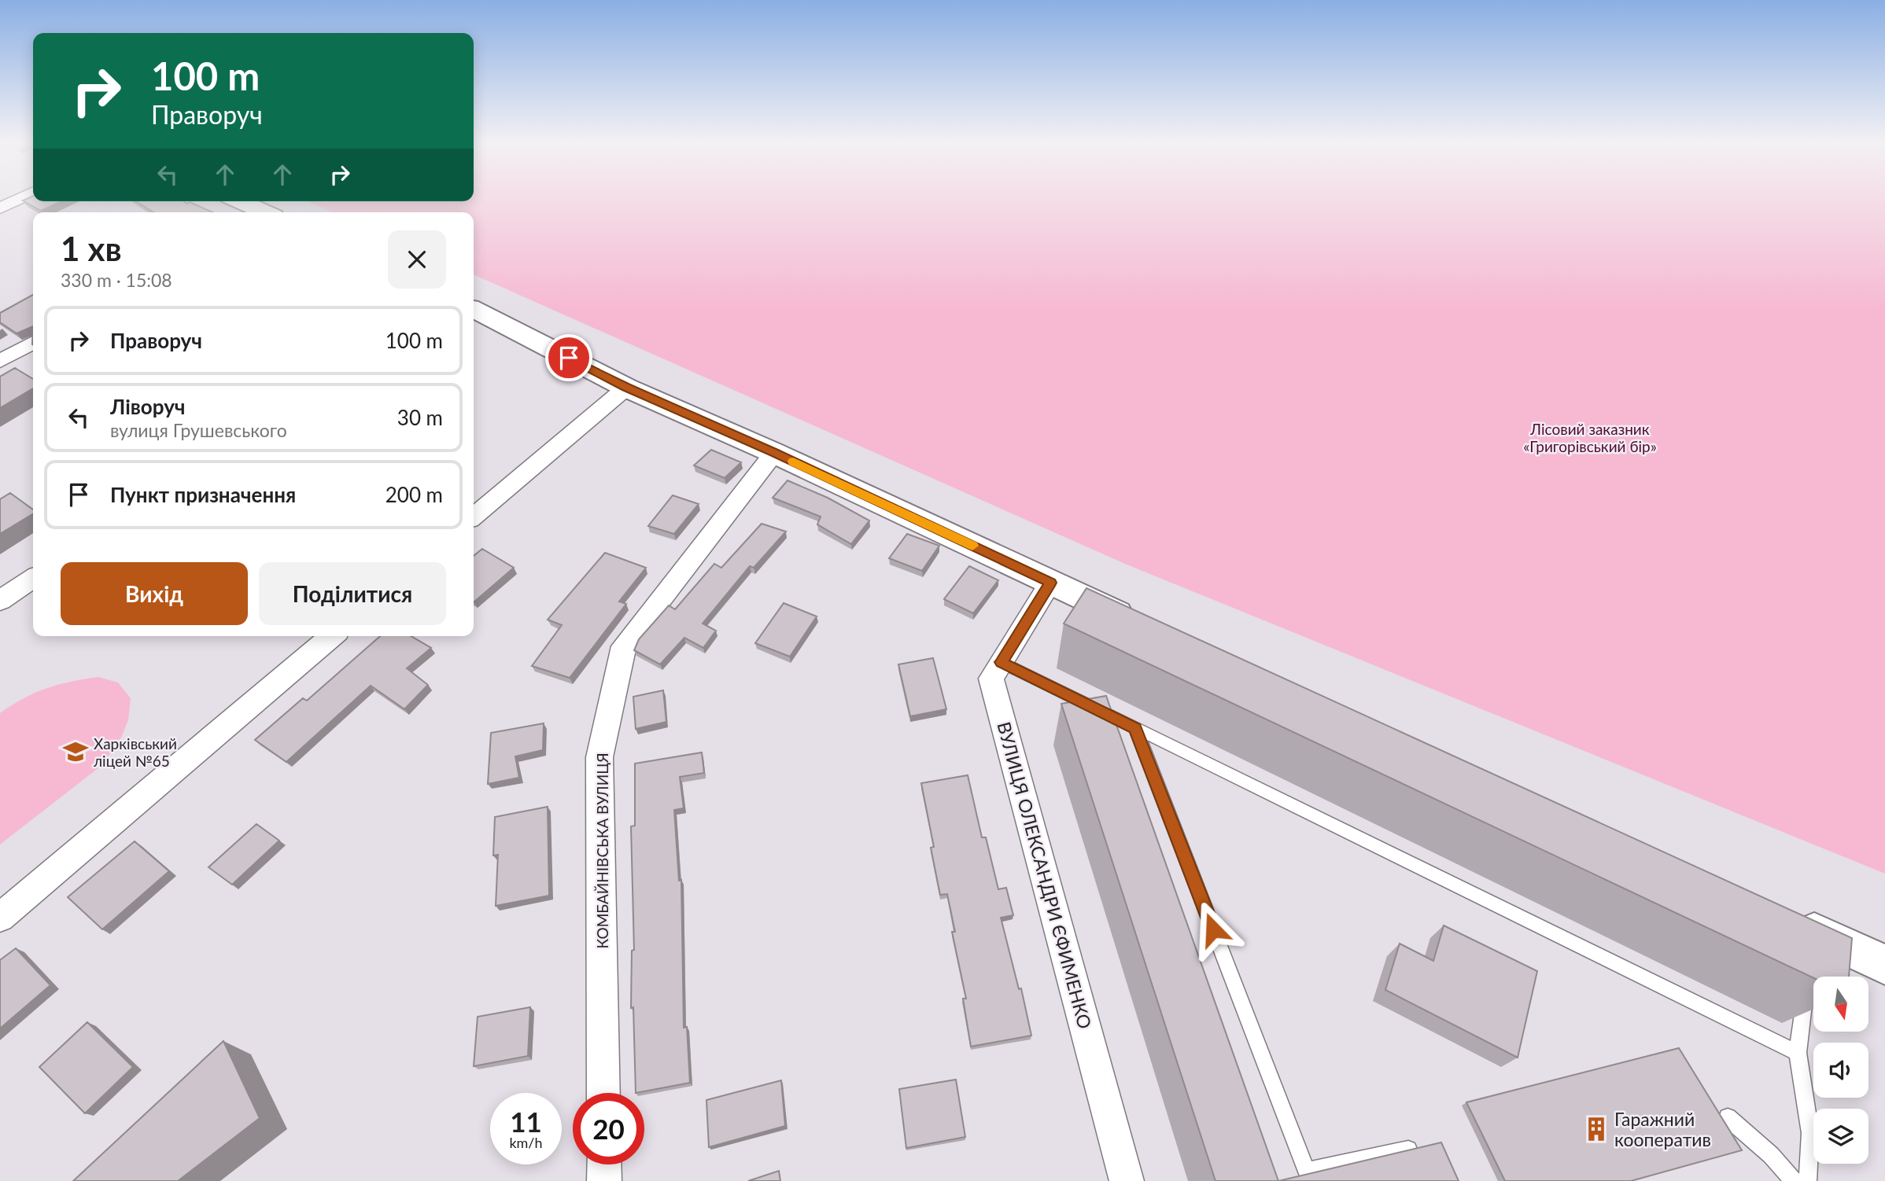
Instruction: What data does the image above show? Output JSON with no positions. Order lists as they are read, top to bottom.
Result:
{
  "streets": {
    "street": ["КОМБАЙНІВСЬКА ВУЛИЦЯ", "ВУЛИЦЯ ОЛЕКСАНДРИ ЄФИМЕНКО"]
  },
  "parks": ["Лісовий заказник «Григорівський бір»"],
  "places": {
    "school or university": ["Харківський ліцей №65"],
    "building": ["Гаражний кооператив"]
  },
  "north": "bottom",
  "page": {
    "turn": ["100 m", "Праворуч"],
    "heading": ["1 хв", "330 m · 15:08"],
    "list": [
      {
        "name": "Праворуч",
        "value": "100 m"
      },
      {
        "name": "Ліворуч",
        "note": "вулиця Грушевського",
        "value": "30 m"
      },
      {
        "name": "Пункт призначення",
        "value": "200 m"
      }
    ],
    "buttons": ["Вихід", "Поділитися"],
    "speed": "11 km/h",
    "limit": "20"
  }
}
